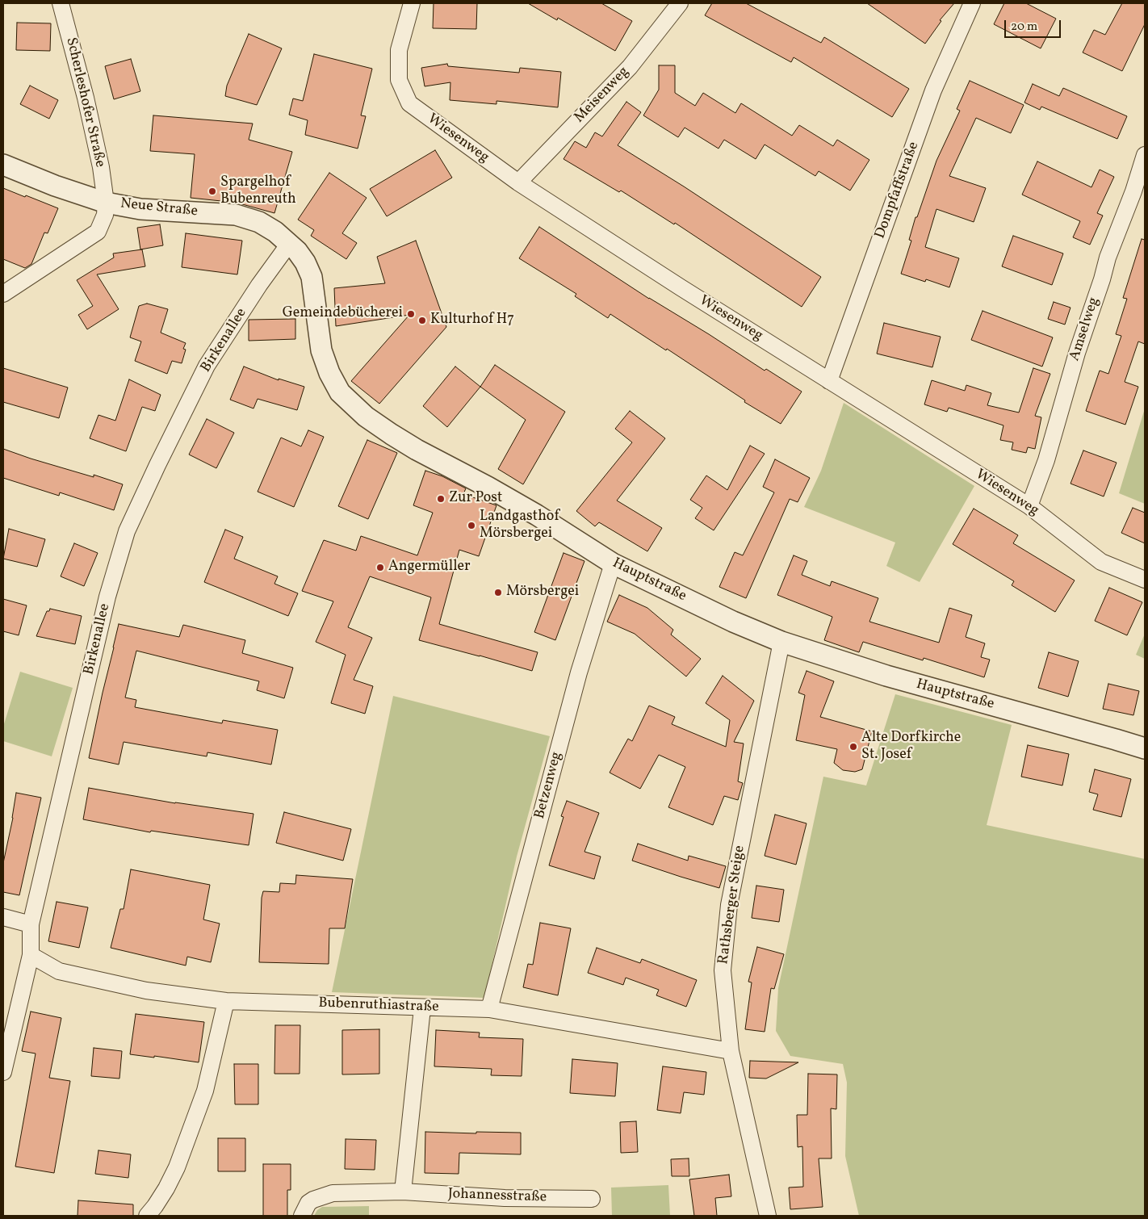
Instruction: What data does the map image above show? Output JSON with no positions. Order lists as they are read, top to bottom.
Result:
{
  "streets": {
    "street": [
      "Meisenweg",
      "Scherleshofer Straße",
      "Wiesenweg",
      "Dompfaffstraße",
      "Neue Straße",
      "Amselweg",
      "Birkenallee",
      "Hauptstraße",
      "Betzenweg",
      "Rathsberger Steige",
      "Bubenruthiastraße",
      "Johannesstraße"
    ]
  },
  "crossings": [
    ["Meisenweg", "Wiesenweg"],
    ["Scherleshofer Straße", "Neue Straße"],
    ["Wiesenweg", "Dompfaffstraße"],
    ["Wiesenweg", "Amselweg"],
    ["Neue Straße", "Birkenallee"],
    ["Neue Straße", "Hauptstraße"],
    ["Birkenallee", "Hauptstraße"],
    ["Birkenallee", "Bubenruthiastraße"],
    ["Hauptstraße", "Betzenweg"],
    ["Hauptstraße", "Rathsberger Steige"],
    ["Betzenweg", "Bubenruthiastraße"],
    ["Rathsberger Steige", "Bubenruthiastraße"]
  ],
  "places": [
    "Spargelhof Bubenreuth",
    "Gemeindebücherei",
    "Kulturhof H7",
    "Zur Post",
    "Landgasthof Mörsbergei",
    "Angermüller",
    "Mörsbergei",
    "Alte Dorfkirche St. Josef"
  ],
  "scale_bar": "20 m"
}
